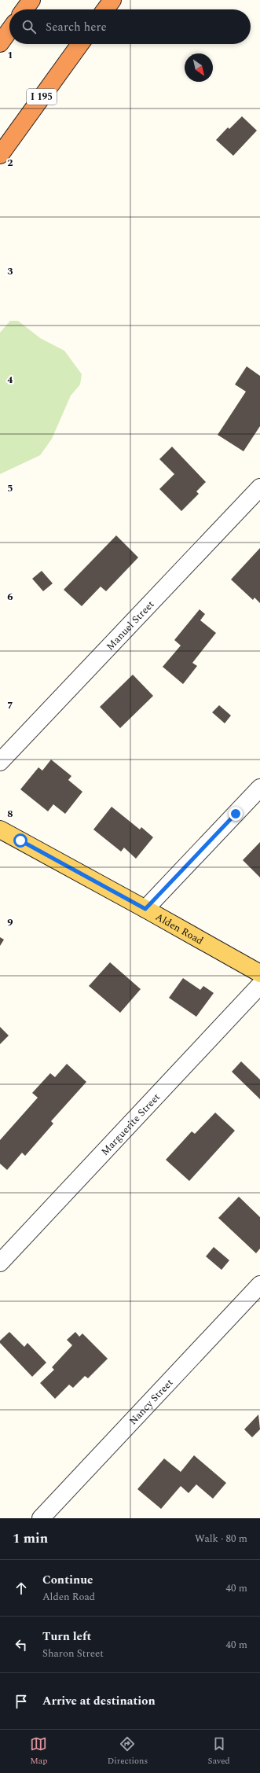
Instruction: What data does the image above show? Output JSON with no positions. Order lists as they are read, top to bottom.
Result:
{
  "streets": {
    "highway": ["I 195"],
    "main road": ["Alden Road"],
    "street": ["Manuel Street", "Marguerite Street", "Nancy Street"]
  },
  "north": "bottom right",
  "page": {
    "search": "Search here",
    "heading": ["1 min", "Walk · 80 m"],
    "list": [
      ["Continue", "Alden Road", "40 m"],
      ["Turn left", "Sharon Street", "40 m"],
      "Arrive at destination"
    ],
    "nav": ["Map", "Directions", "Saved"]
  },
  "grid": {
    "rows": [
      "1",
      "2",
      "3",
      "4",
      "5",
      "6",
      "7",
      "8",
      "9"
    ]
  }
}
